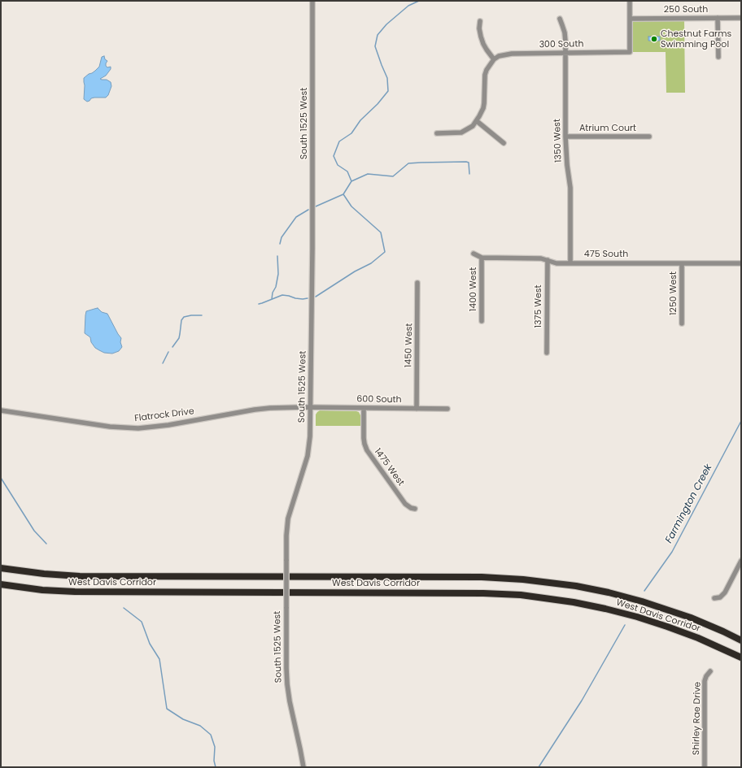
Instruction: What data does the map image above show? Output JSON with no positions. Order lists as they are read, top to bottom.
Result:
{
  "streets": {
    "highway": ["West Davis Corridor"],
    "street": [
      "250 South",
      "300 South",
      "South 1525 West",
      "Atrium Court",
      "1350 West",
      "475 South",
      "1400 West",
      "1250 West",
      "1375 West",
      "1450 West",
      "600 South",
      "Flatrock Drive",
      "1475 West",
      "Shirley Rae Drive"
    ]
  },
  "crossings": [
    ["250 South", "300 South"],
    ["300 South", "1350 West"],
    ["South 1525 West", "600 South"],
    ["South 1525 West", "Flatrock Drive"],
    ["Atrium Court", "1350 West"],
    ["1350 West", "475 South"],
    ["475 South", "1400 West"],
    ["475 South", "1250 West"],
    ["475 South", "1375 West"],
    ["1450 West", "600 South"],
    ["600 South", "Flatrock Drive"],
    ["600 South", "1475 West"]
  ],
  "water": ["Farmington Creek"],
  "places": ["Chestnut Farms Swimming Pool"]
}
